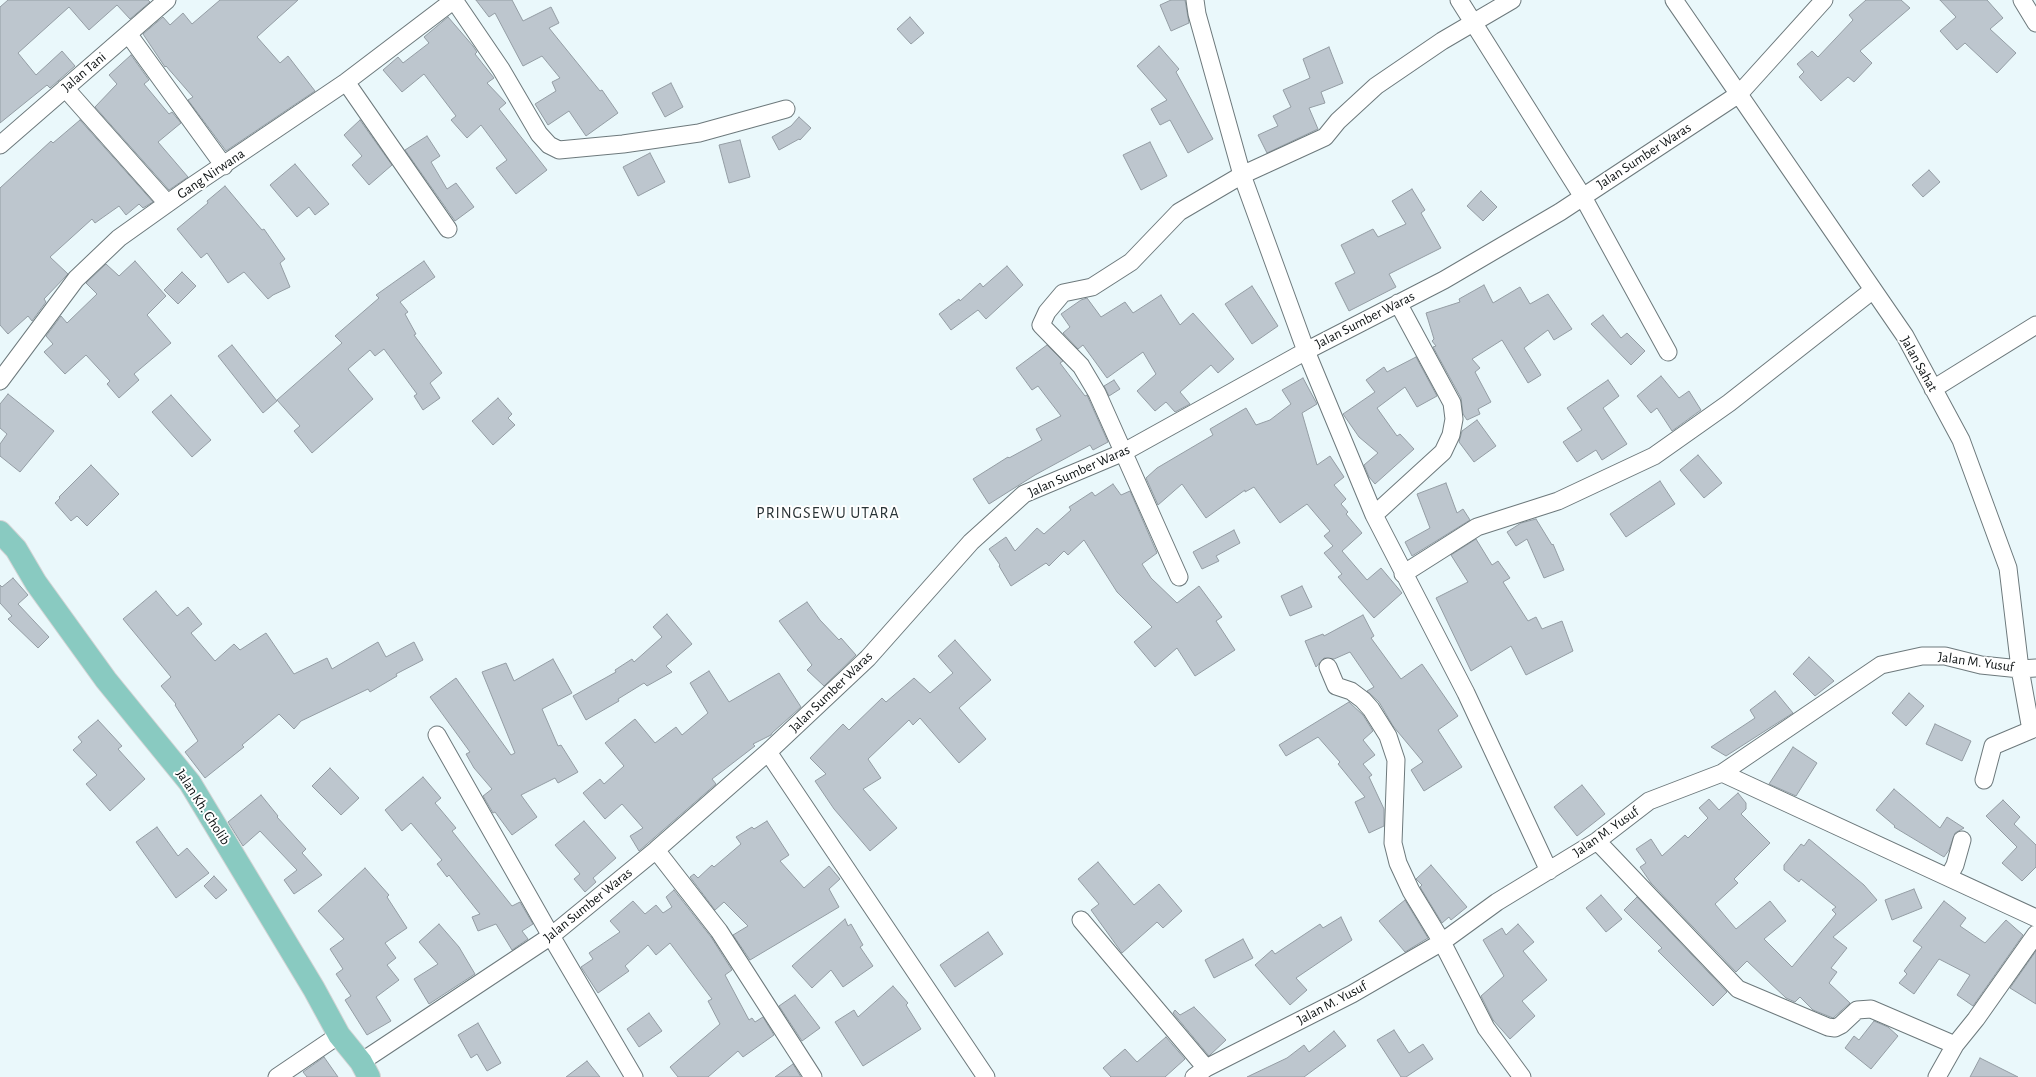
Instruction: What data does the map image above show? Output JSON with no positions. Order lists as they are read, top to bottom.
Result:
{
  "streets": {
    "main road": ["Jalan Kh. Gholib"],
    "street": [
      "Jalan Tani",
      "Jalan Sumber Waras",
      "Gang Nirwana",
      "Jalan Sahat",
      "Jalan M. Yusuf"
    ]
  },
  "crossings": [
    ["Jalan Sumber Waras", "Jalan Sahat"],
    ["Jalan Sumber Waras", "Jalan Kh. Gholib"],
    ["Jalan Sahat", "Jalan M. Yusuf"]
  ],
  "districts": ["PRINGSEWU UTARA"]
}
